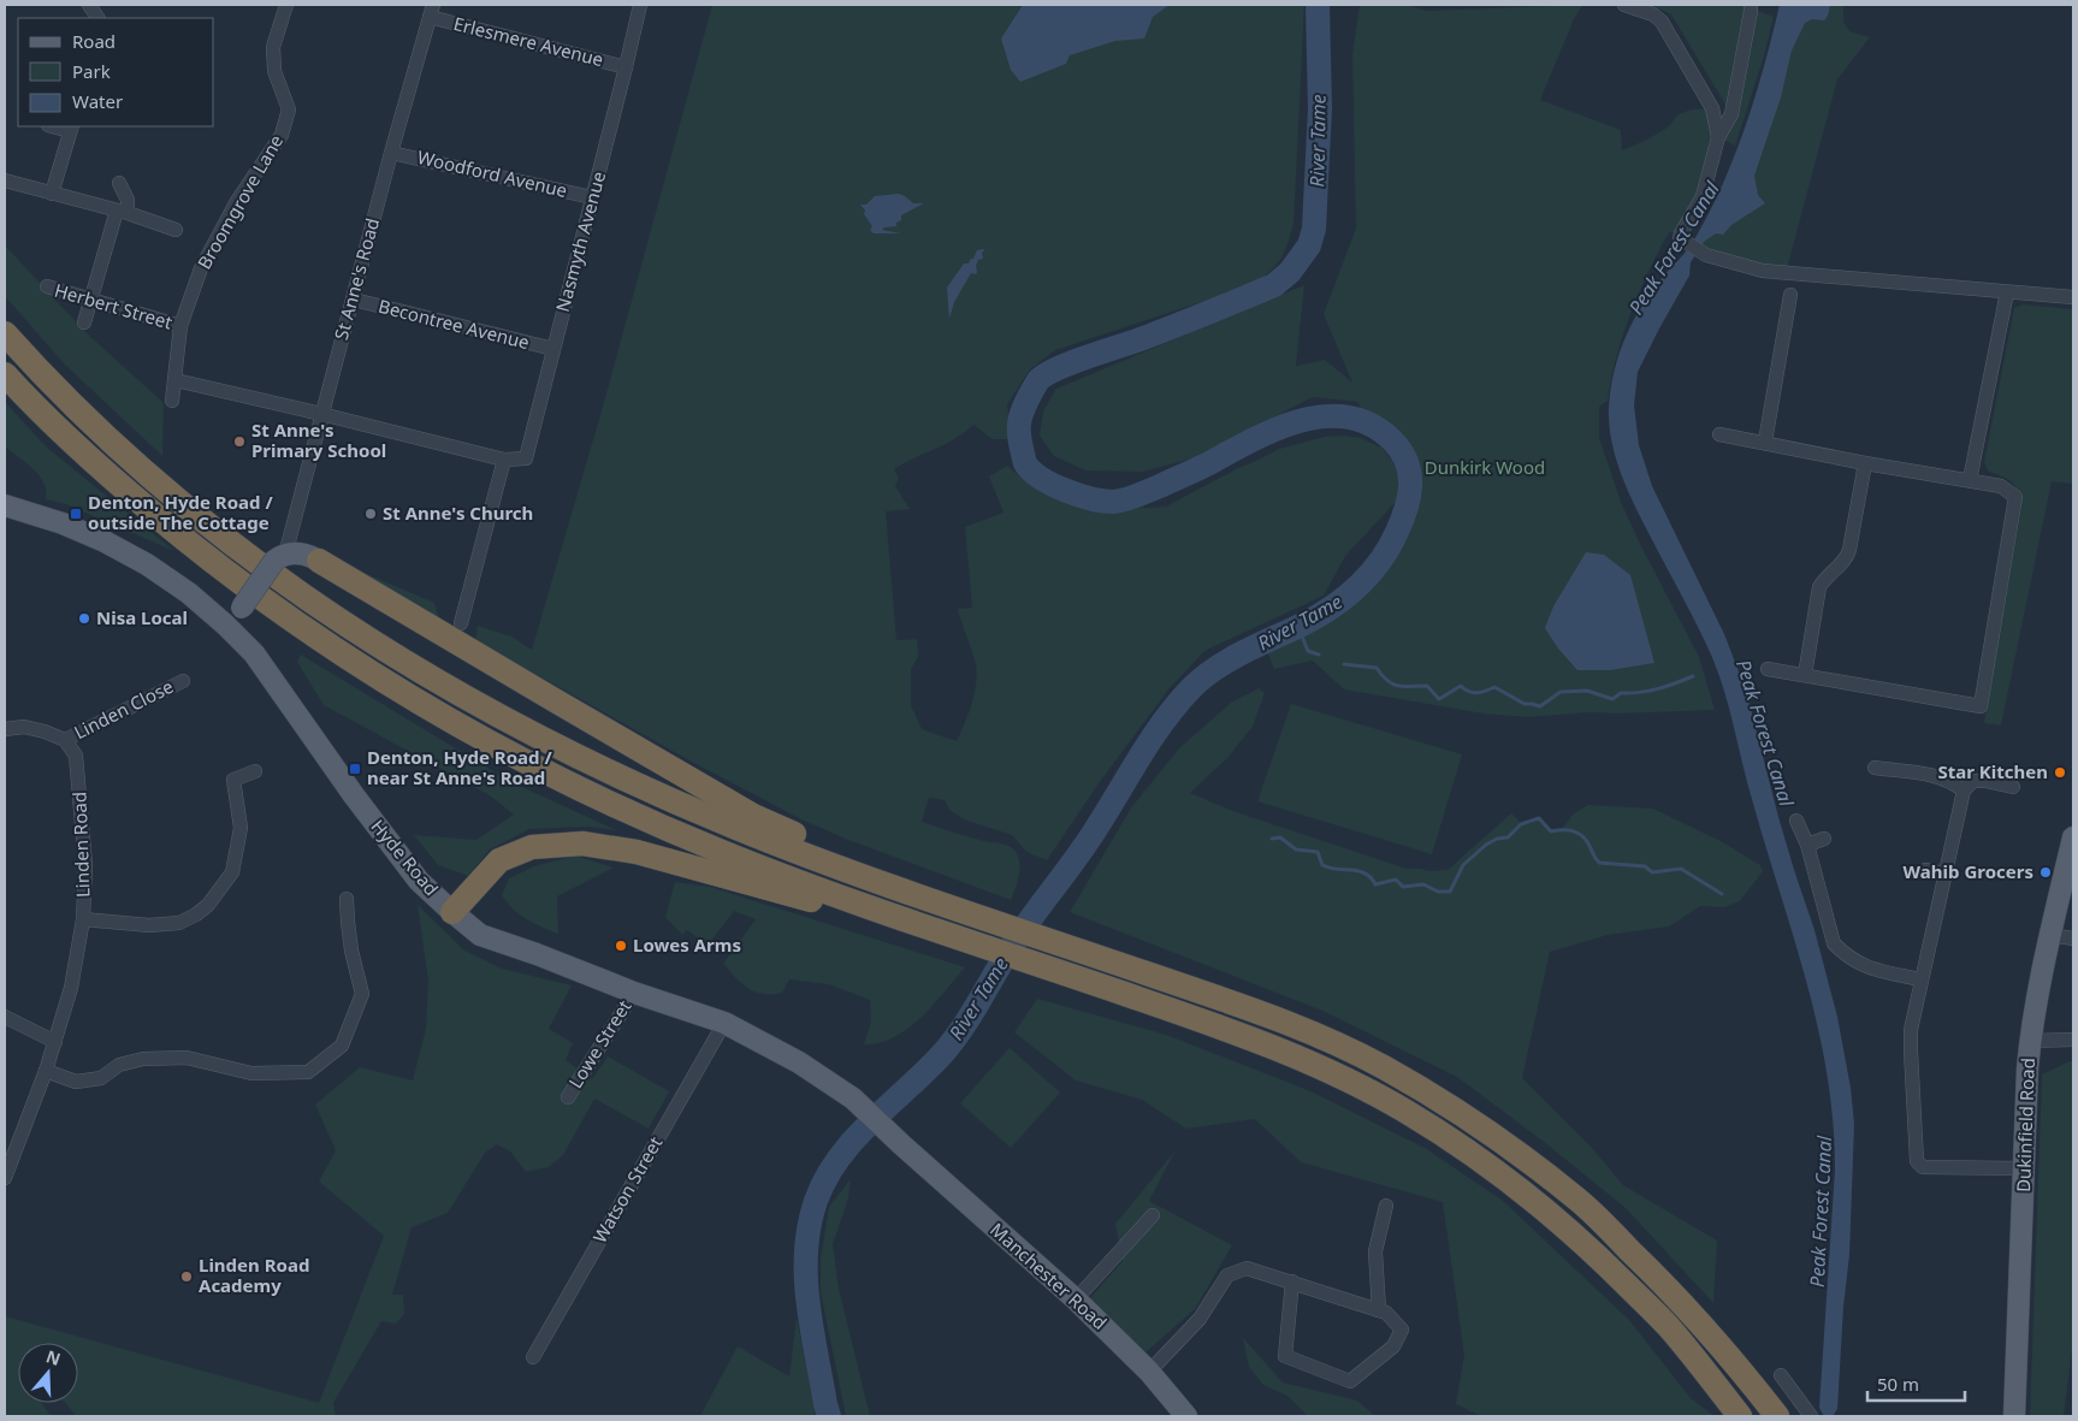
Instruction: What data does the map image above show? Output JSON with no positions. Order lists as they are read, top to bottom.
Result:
{
  "streets": {
    "main road": [
      "St Anne's Road",
      "Hyde Road",
      "Dukinfield Road",
      "Manchester Road"
    ],
    "street": [
      "Erlesmere Avenue",
      "Woodford Avenue",
      "Broomgrove Lane",
      "Nasmyth Avenue",
      "Herbert Street",
      "Becontree Avenue",
      "Linden Close",
      "Linden Road",
      "Lowe Street",
      "Watson Street"
    ]
  },
  "crossings": [
    ["Erlesmere Avenue", "Nasmyth Avenue"],
    ["Erlesmere Avenue", "St Anne's Road"],
    ["Woodford Avenue", "Nasmyth Avenue"],
    ["Woodford Avenue", "St Anne's Road"],
    ["Broomgrove Lane", "Herbert Street"],
    ["Nasmyth Avenue", "Becontree Avenue"],
    ["St Anne's Road", "Becontree Avenue"],
    ["St Anne's Road", "Hyde Road"],
    ["Linden Close", "Linden Road"],
    ["Hyde Road", "Lowe Street"],
    ["Hyde Road", "Watson Street"],
    ["Hyde Road", "Manchester Road"]
  ],
  "water": ["River Tame", "Peak Forest Canal"],
  "parks": ["Dunkirk Wood"],
  "places": {
    "other": [
      "St Anne's Primary School",
      "St Anne's Church",
      "Nisa Local",
      "Star Kitchen",
      "Wahib Grocers",
      "Lowes Arms",
      "Linden Road Academy"
    ],
    "transit": ["Denton, Hyde Road / outside The Cottage", "Denton, Hyde Road / near St Anne's Road"]
  },
  "legend": ["Road", "Park", "Water"],
  "scale_bar": "50 m",
  "north": "top"
}
